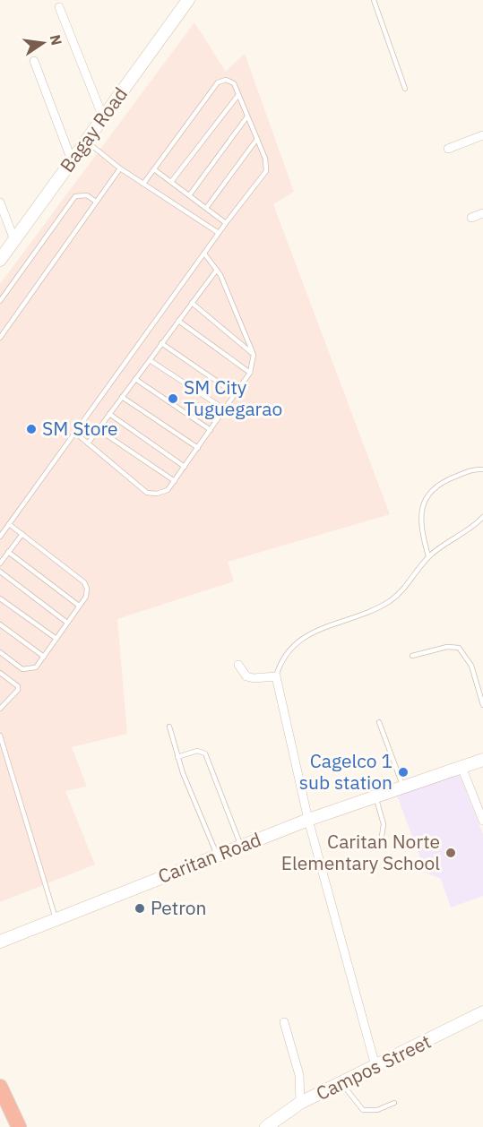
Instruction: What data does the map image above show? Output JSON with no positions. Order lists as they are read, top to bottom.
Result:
{
  "streets": {
    "street": ["Bagay Road", "Caritan Road", "Campos Street"]
  },
  "places": [
    "SM City Tuguegarao",
    "SM Store",
    "Cagelco 1 sub station",
    "Caritan Norte Elementary School",
    "Petron"
  ],
  "north": "right"
}
